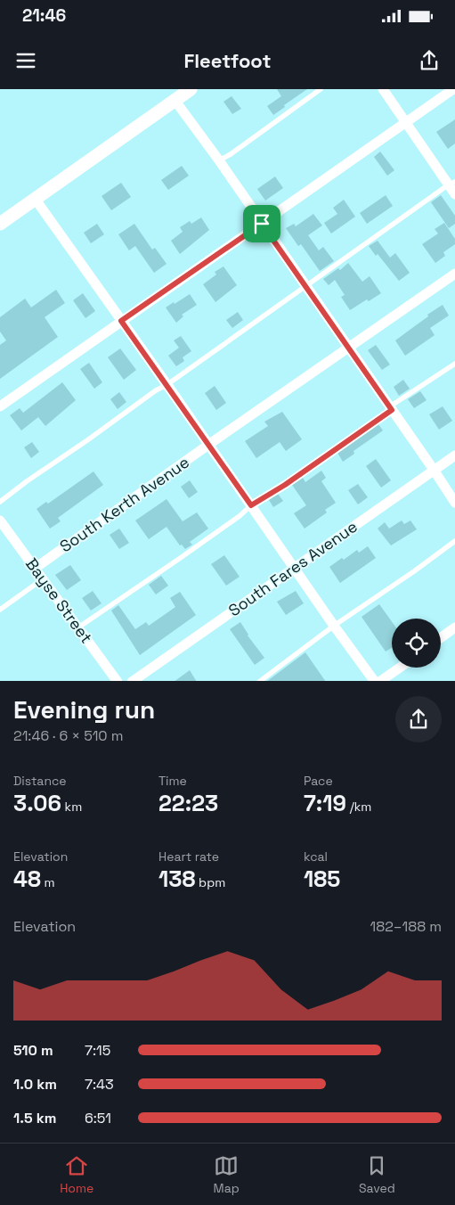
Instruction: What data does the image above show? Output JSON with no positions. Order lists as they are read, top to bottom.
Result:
{
  "streets": {
    "street": ["South Kerth Avenue", "South Fares Avenue", "Bayse Street"]
  },
  "crossings": [
    ["South Kerth Avenue", "Bayse Street"]
  ],
  "page": {
    "status": "21:46",
    "header": "Fleetfoot",
    "heading": ["Evening run", "21:46 · 6 × 510 m"],
    "stats": [
      ["Distance", "3.06 km"],
      ["Time", "22:23"],
      ["Pace", "7:19 /km"],
      ["Elevation", "48 m"],
      ["Heart rate", "138 bpm"],
      ["kcal", "185"]
    ],
    "chart": ["Elevation", "182–188 m"],
    "list": [
      {
        "name": "510 m",
        "note": "7:15"
      },
      {
        "name": "1.0 km",
        "note": "7:43"
      },
      {
        "name": "1.5 km",
        "note": "6:51"
      }
    ],
    "tabs": ["Home", "Map", "Saved"]
  }
}
